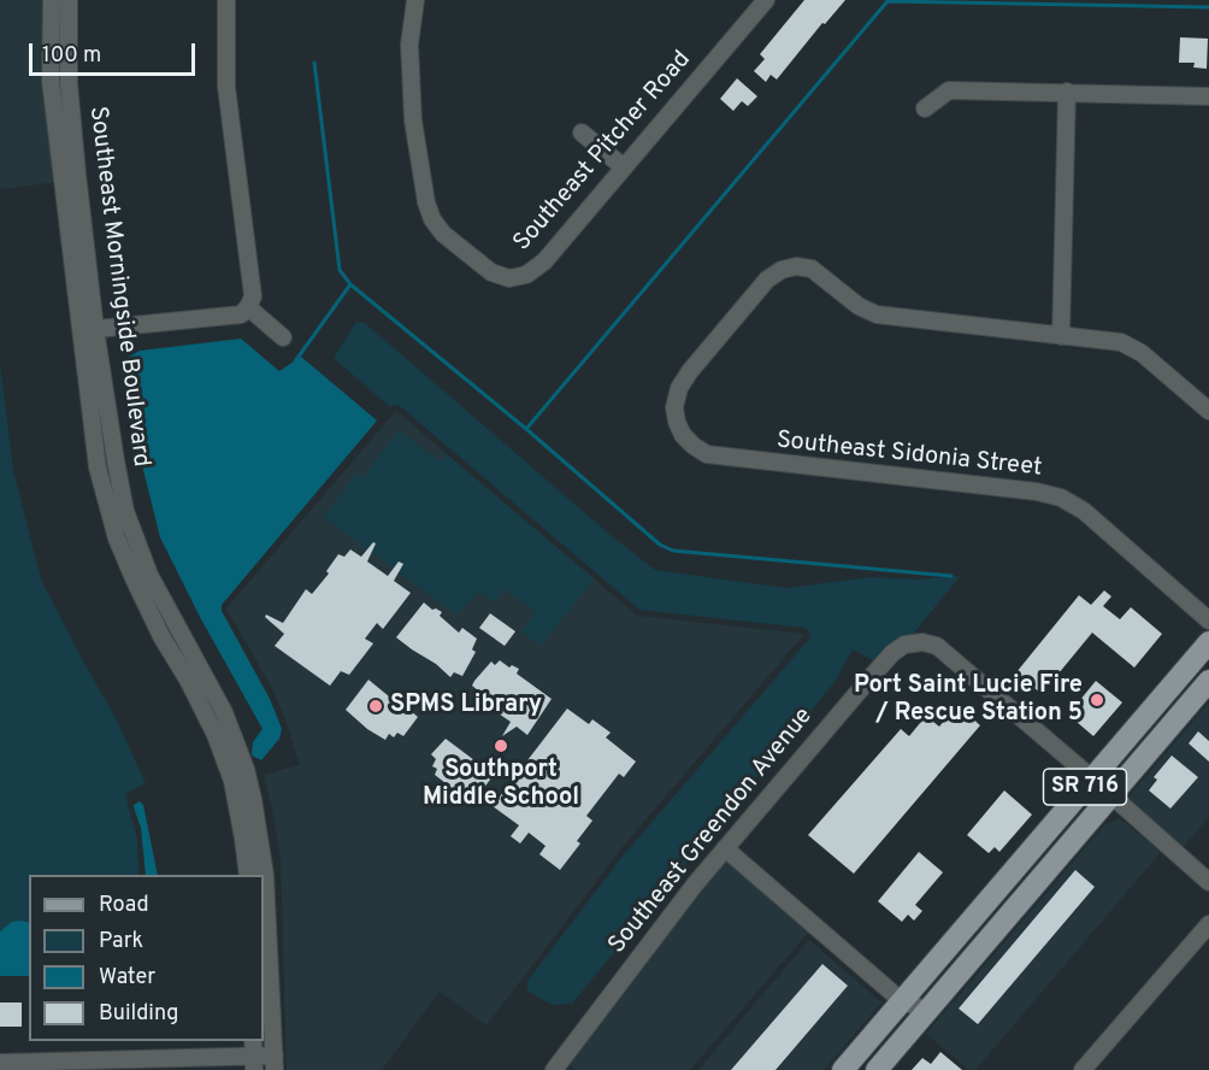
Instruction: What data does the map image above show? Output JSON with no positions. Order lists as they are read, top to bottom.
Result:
{
  "streets": {
    "main road": ["SR 716"],
    "street": [
      "Southeast Pitcher Road",
      "Southeast Morningside Boulevard",
      "Southeast Sidonia Street",
      "Southeast Greendon Avenue"
    ]
  },
  "crossings": [
    ["SR 716", "Southeast Greendon Avenue"]
  ],
  "places": ["Port Saint Lucie Fire / Rescue Station 5", "SPMS Library", "Southport Middle School"],
  "legend": [
    "Road",
    "Park",
    "Water",
    "Building"
  ],
  "scale_bar": "100 m"
}
